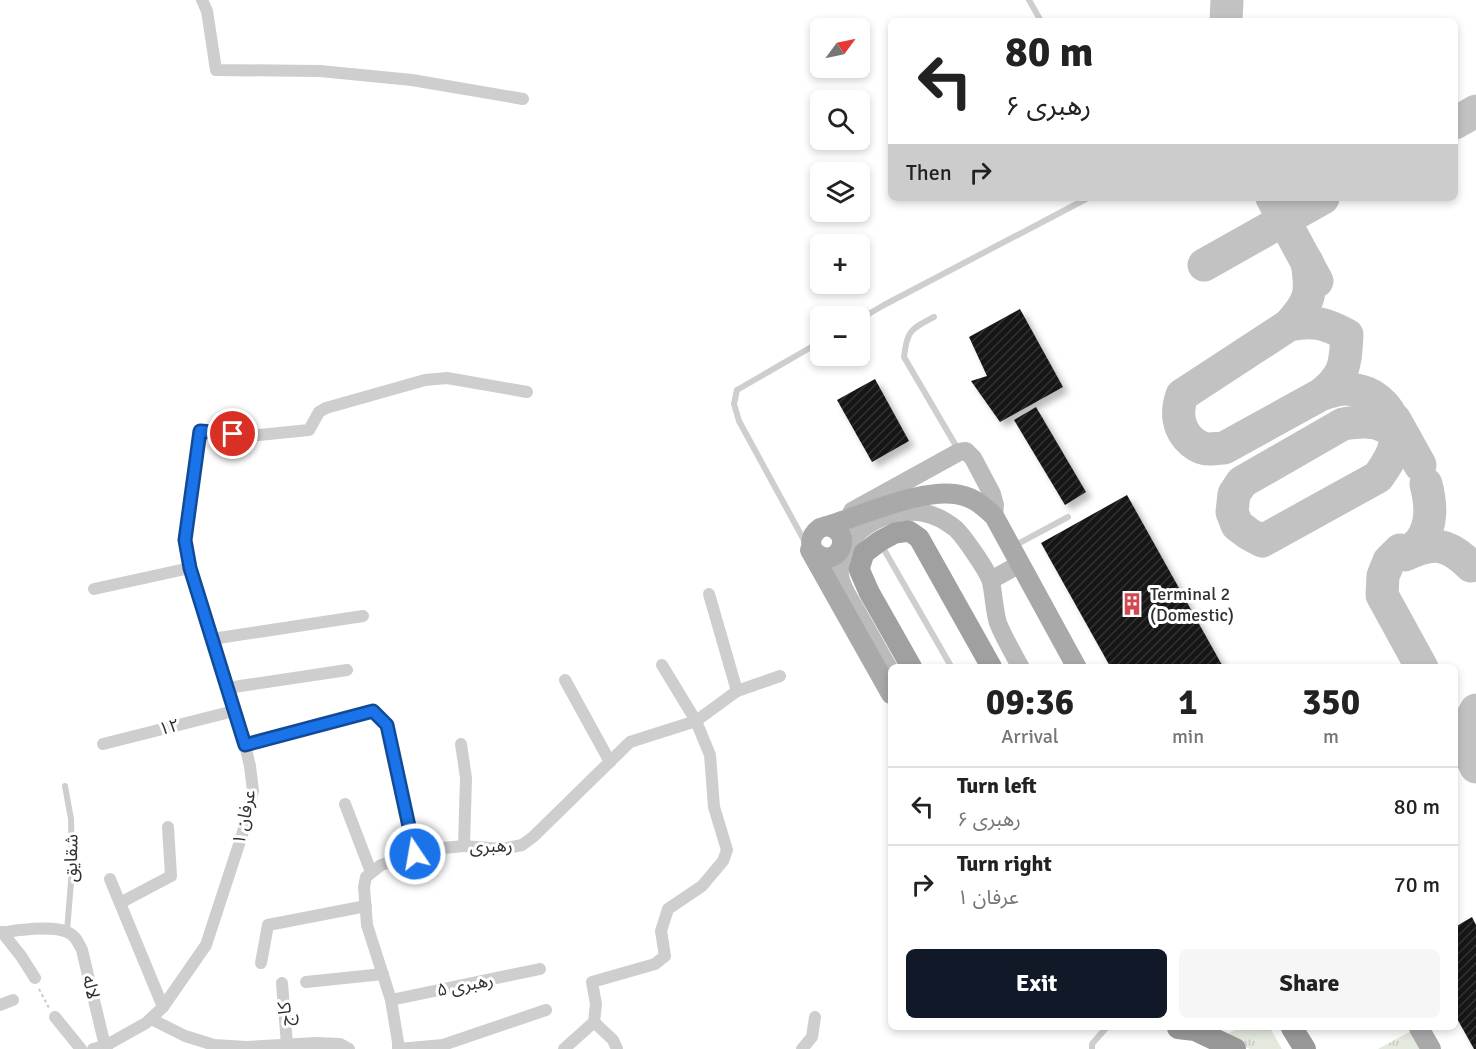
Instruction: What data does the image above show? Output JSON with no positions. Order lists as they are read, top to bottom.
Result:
{
  "streets": {
    "street": [
      "۱۲",
      "عرفان ۱",
      "رهبری",
      "رهبری ۵",
      "لاله",
      "کاج"
    ],
    "lane": ["شقایق"]
  },
  "crossings": [
    ["۱۲", "عرفان ۱"],
    ["عرفان ۱", "لاله"],
    ["شقایق", "لاله"]
  ],
  "places": {
    "building": ["Terminal 2 (Domestic)"]
  },
  "north": "top right",
  "page": {
    "map_buttons": ["+", "−"],
    "turn": ["80 m", "رهبری ۶"],
    "then": "Then",
    "eta": [
      "09:36",
      "Arrival",
      "1",
      "min",
      "350",
      "m"
    ],
    "list": [
      {
        "name": "Turn left",
        "note": "رهبری ۶",
        "value": "80 m"
      },
      {
        "name": "Turn right",
        "note": "عرفان ۱",
        "value": "70 m"
      }
    ],
    "buttons": ["Exit", "Share"]
  }
}
